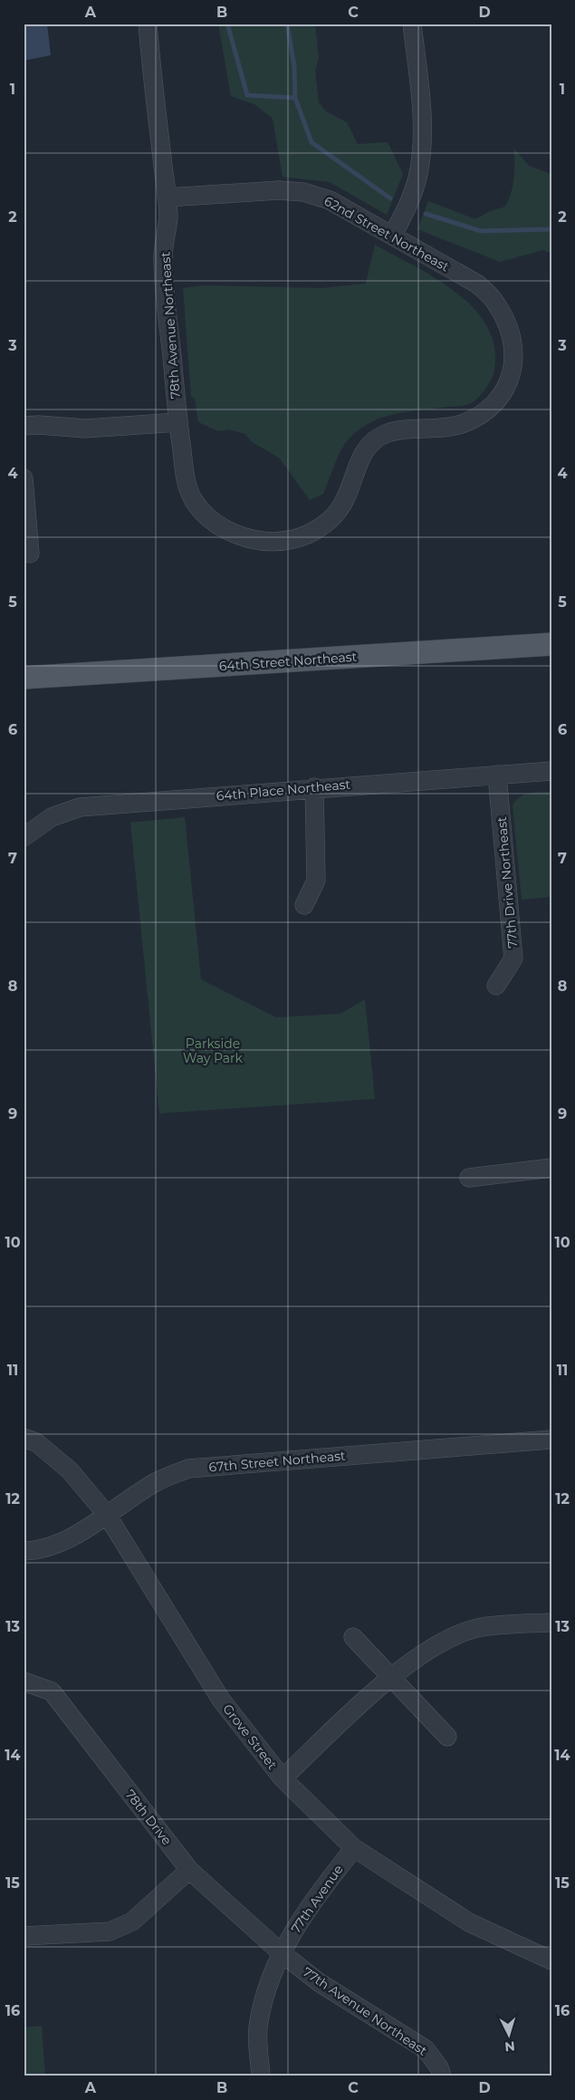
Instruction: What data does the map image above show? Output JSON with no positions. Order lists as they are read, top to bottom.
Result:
{
  "streets": {
    "main road": ["64th Street Northeast"],
    "street": [
      "62nd Street Northeast",
      "78th Avenue Northeast",
      "64th Place Northeast",
      "77th Drive Northeast",
      "67th Street Northeast",
      "Grove Street",
      "78th Drive",
      "77th Avenue",
      "77th Avenue Northeast"
    ]
  },
  "crossings": [
    ["62nd Street Northeast", "78th Avenue Northeast"],
    ["64th Place Northeast", "77th Drive Northeast"],
    ["67th Street Northeast", "Grove Street"],
    ["Grove Street", "77th Avenue"],
    ["78th Drive", "77th Avenue"],
    ["78th Drive", "77th Avenue Northeast"],
    ["77th Avenue", "77th Avenue Northeast"]
  ],
  "parks": ["Parkside Way Park"],
  "north": "bottom",
  "grid": {
    "columns": [
      "A",
      "B",
      "C",
      "D"
    ],
    "rows": [
      "1",
      "2",
      "3",
      "4",
      "5",
      "6",
      "7",
      "8",
      "9",
      "10",
      "11",
      "12",
      "13",
      "14",
      "15",
      "16"
    ]
  }
}
